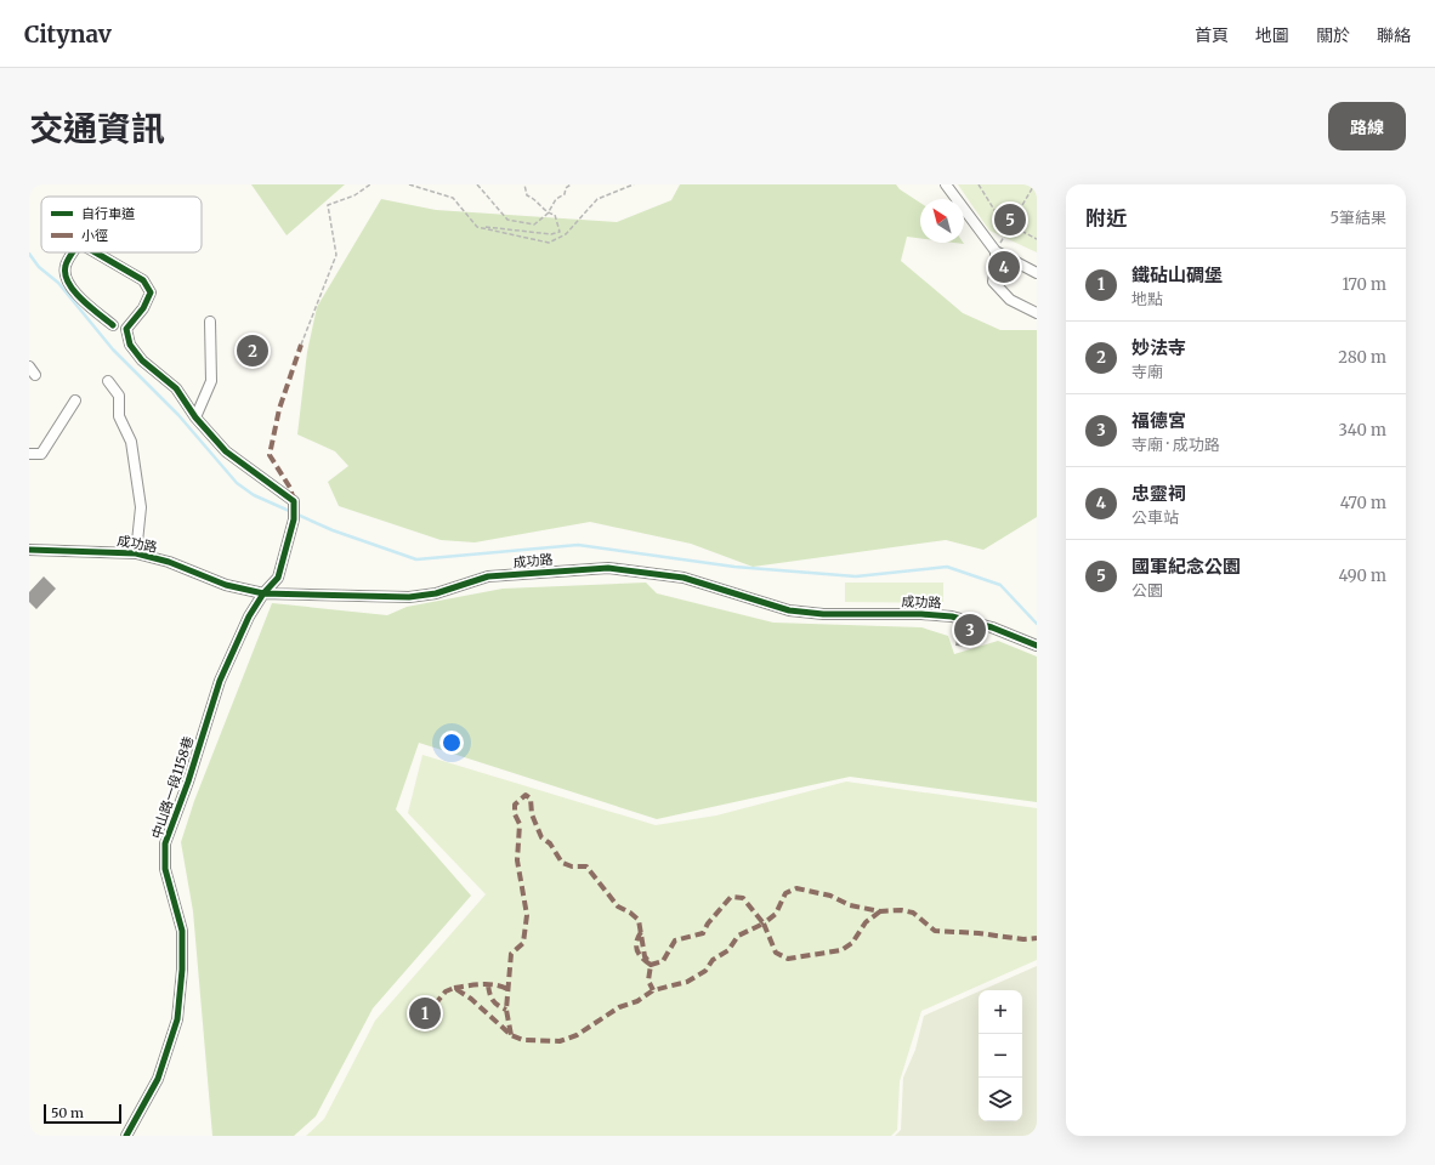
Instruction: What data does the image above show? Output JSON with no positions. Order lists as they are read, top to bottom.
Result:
{
  "streets": {
    "street": ["成功路", "中山路一段1158巷"]
  },
  "crossings": [
    ["成功路", "中山路一段1158巷"]
  ],
  "legend": ["自行車道", "小徑"],
  "scale_bar": "50 m",
  "north": "top left",
  "page": {
    "header": "Citynav",
    "nav": [
      "首頁",
      "地圖",
      "關於",
      "聯絡"
    ],
    "title": "交通資訊",
    "buttons": "路線",
    "heading": ["附近", "5筆結果"],
    "pins": [
      "5",
      "4",
      "2",
      "3",
      "1"
    ],
    "list": [
      {
        "mark": "1",
        "name": "鐵砧山碉堡",
        "note": "地點",
        "value": "170 m"
      },
      {
        "mark": "2",
        "name": "妙法寺",
        "note": "寺廟",
        "value": "280 m"
      },
      {
        "mark": "3",
        "name": "福德宮",
        "note": "寺廟 · 成功路",
        "value": "340 m"
      },
      {
        "mark": "4",
        "name": "忠靈祠",
        "note": "公車站",
        "value": "470 m"
      },
      {
        "mark": "5",
        "name": "國軍紀念公園",
        "note": "公園",
        "value": "490 m"
      }
    ],
    "map_buttons": ["+", "−"],
    "scale": "50 m"
  }
}
